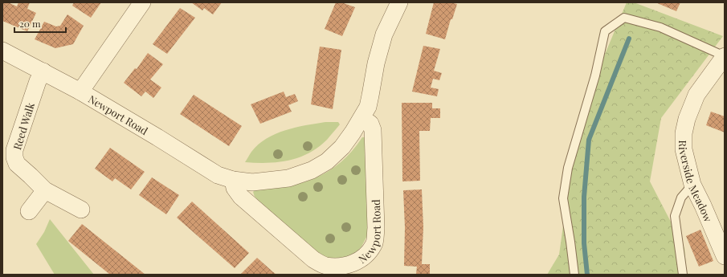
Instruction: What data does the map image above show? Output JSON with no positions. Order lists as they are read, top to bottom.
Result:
{
  "streets": {
    "street": ["Newport Road", "Reed Walk", "Riverside Meadow"]
  },
  "crossings": [
    ["Newport Road", "Reed Walk"]
  ],
  "scale_bar": "20 m"
}
